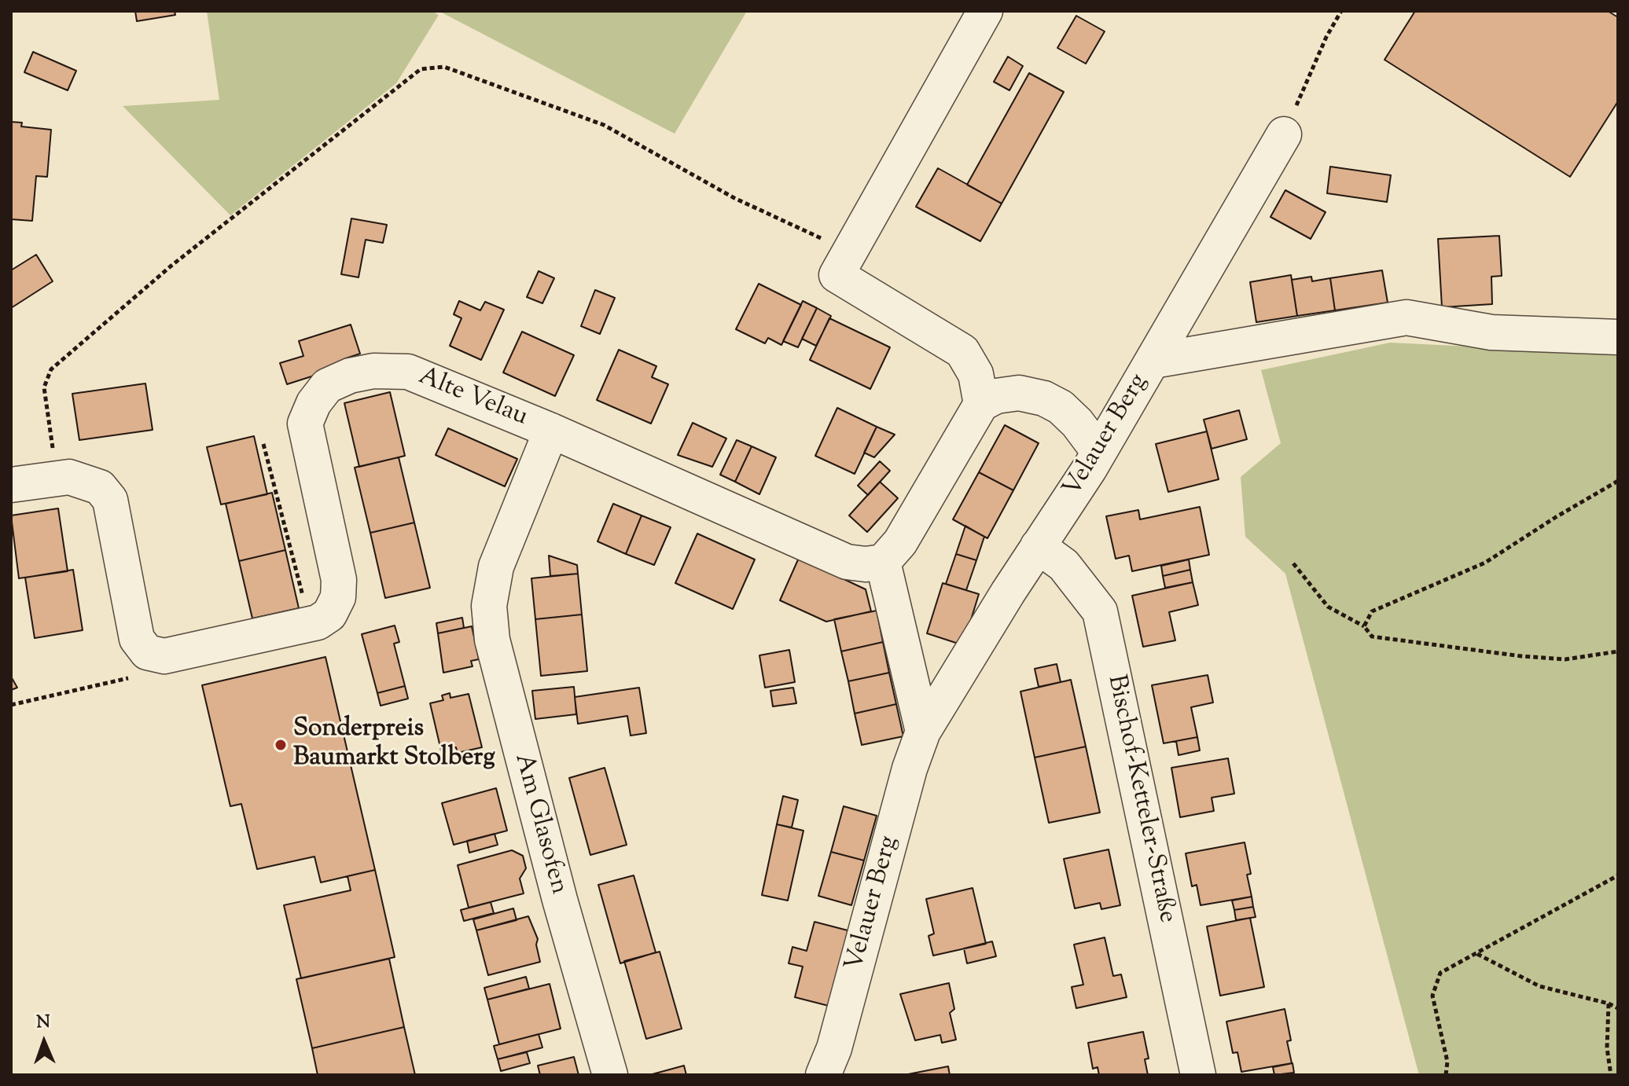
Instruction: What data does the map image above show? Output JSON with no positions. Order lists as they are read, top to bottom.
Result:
{
  "streets": {
    "street": [
      "Alte Velau",
      "Velauer Berg",
      "Bischof-Ketteler-Straße",
      "Am Glasofen"
    ]
  },
  "crossings": [
    ["Alte Velau", "Am Glasofen"],
    ["Velauer Berg", "Bischof-Ketteler-Straße"]
  ],
  "places": ["Sonderpreis Baumarkt Stolberg"],
  "north": "top"
}
